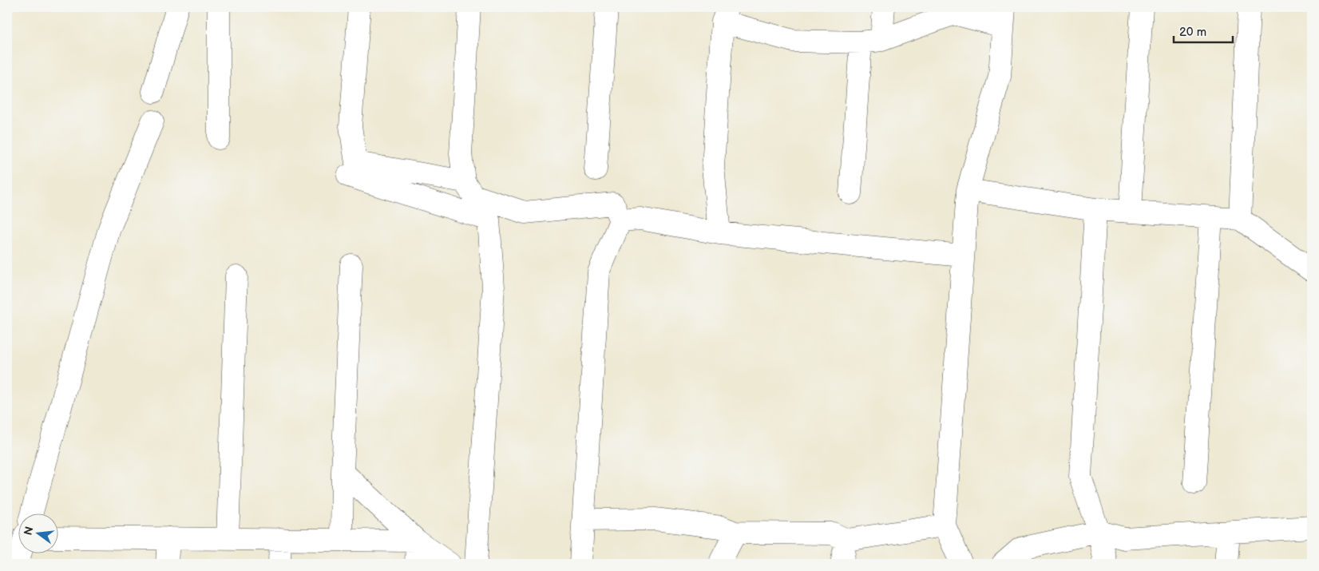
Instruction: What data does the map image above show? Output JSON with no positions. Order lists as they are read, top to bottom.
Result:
{
  "scale_bar": "20 m",
  "north": "left"
}
